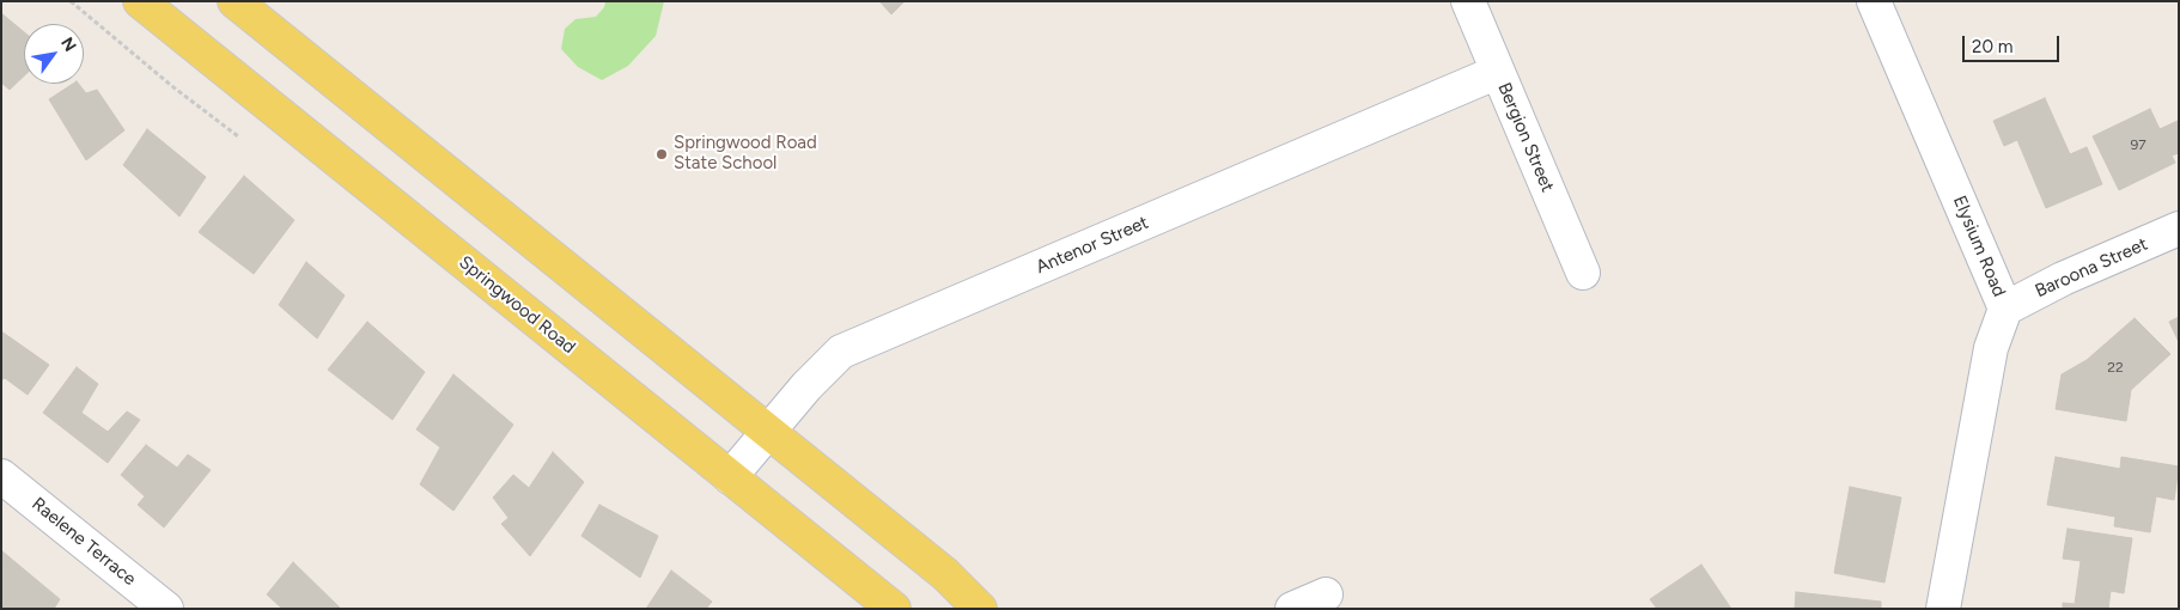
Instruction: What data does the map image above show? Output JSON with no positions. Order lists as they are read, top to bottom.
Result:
{
  "streets": {
    "main road": ["Springwood Road"],
    "street": [
      "Bergion Street",
      "Antenor Street",
      "Elysium Road",
      "Baroona Street",
      "Raelene Terrace"
    ]
  },
  "crossings": [
    ["Bergion Street", "Antenor Street"],
    ["Antenor Street", "Springwood Road"],
    ["Elysium Road", "Baroona Street"]
  ],
  "places": ["Springwood Road State School"],
  "house_numbers": ["97", "22"],
  "scale_bar": "20 m",
  "north": "top right"
}
